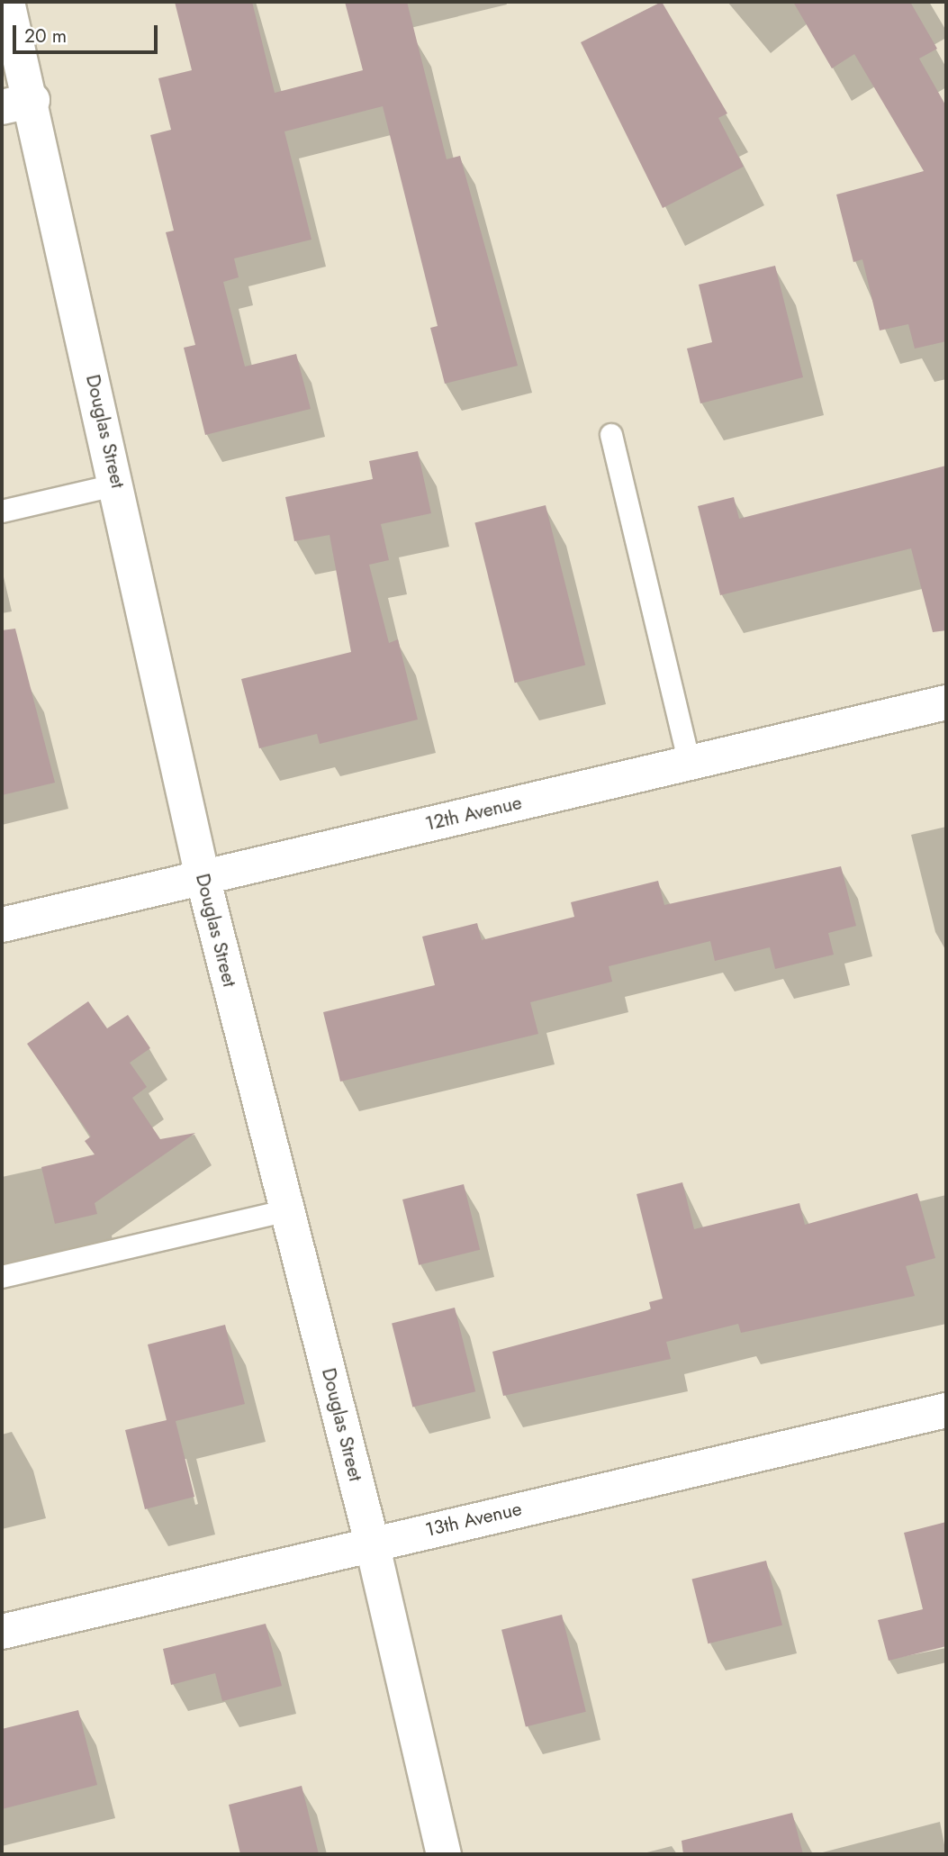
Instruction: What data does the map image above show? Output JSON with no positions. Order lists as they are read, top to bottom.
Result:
{
  "streets": {
    "street": ["Douglas Street", "12th Avenue", "13th Avenue"]
  },
  "crossings": [
    ["Douglas Street", "12th Avenue"],
    ["Douglas Street", "13th Avenue"]
  ],
  "scale_bar": "20 m"
}
